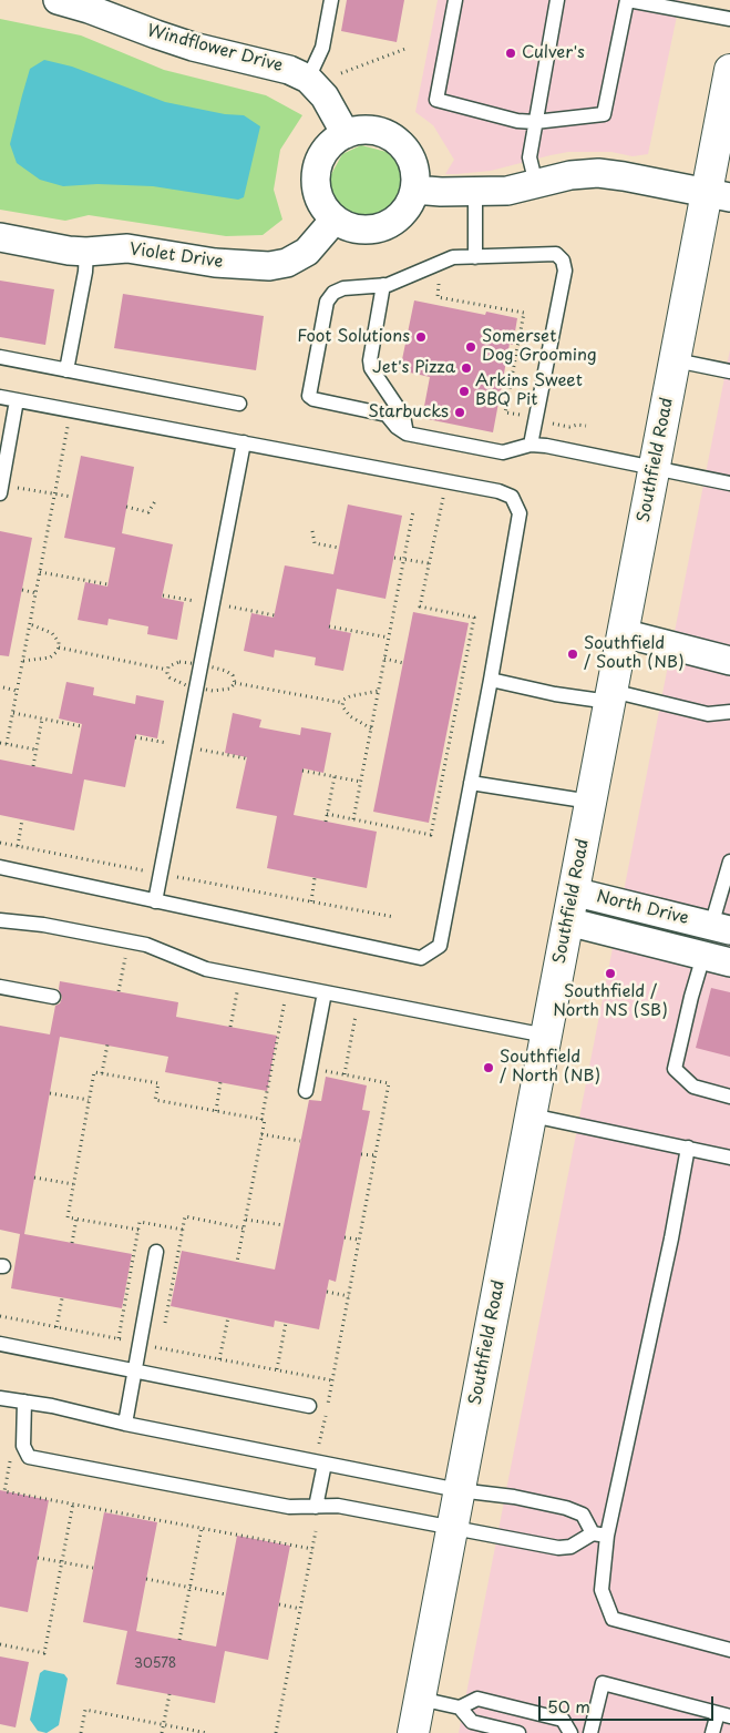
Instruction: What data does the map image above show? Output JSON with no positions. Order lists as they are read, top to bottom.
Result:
{
  "streets": {
    "main road": ["Southfield Road"],
    "street": ["Windflower Drive", "Violet Drive", "North Drive"]
  },
  "crossings": [
    ["Windflower Drive", "Violet Drive"],
    ["Southfield Road", "North Drive"]
  ],
  "places": [
    "Culver's",
    "Foot Solutions",
    "Somerset Dog Grooming",
    "Jet's Pizza",
    "Arkins Sweet BBQ Pit",
    "Starbucks",
    "Southfield / South (NB)",
    "Southfield / North NS (SB)",
    "Southfield / North (NB)"
  ],
  "house_numbers": ["30578"],
  "scale_bar": "50 m"
}
